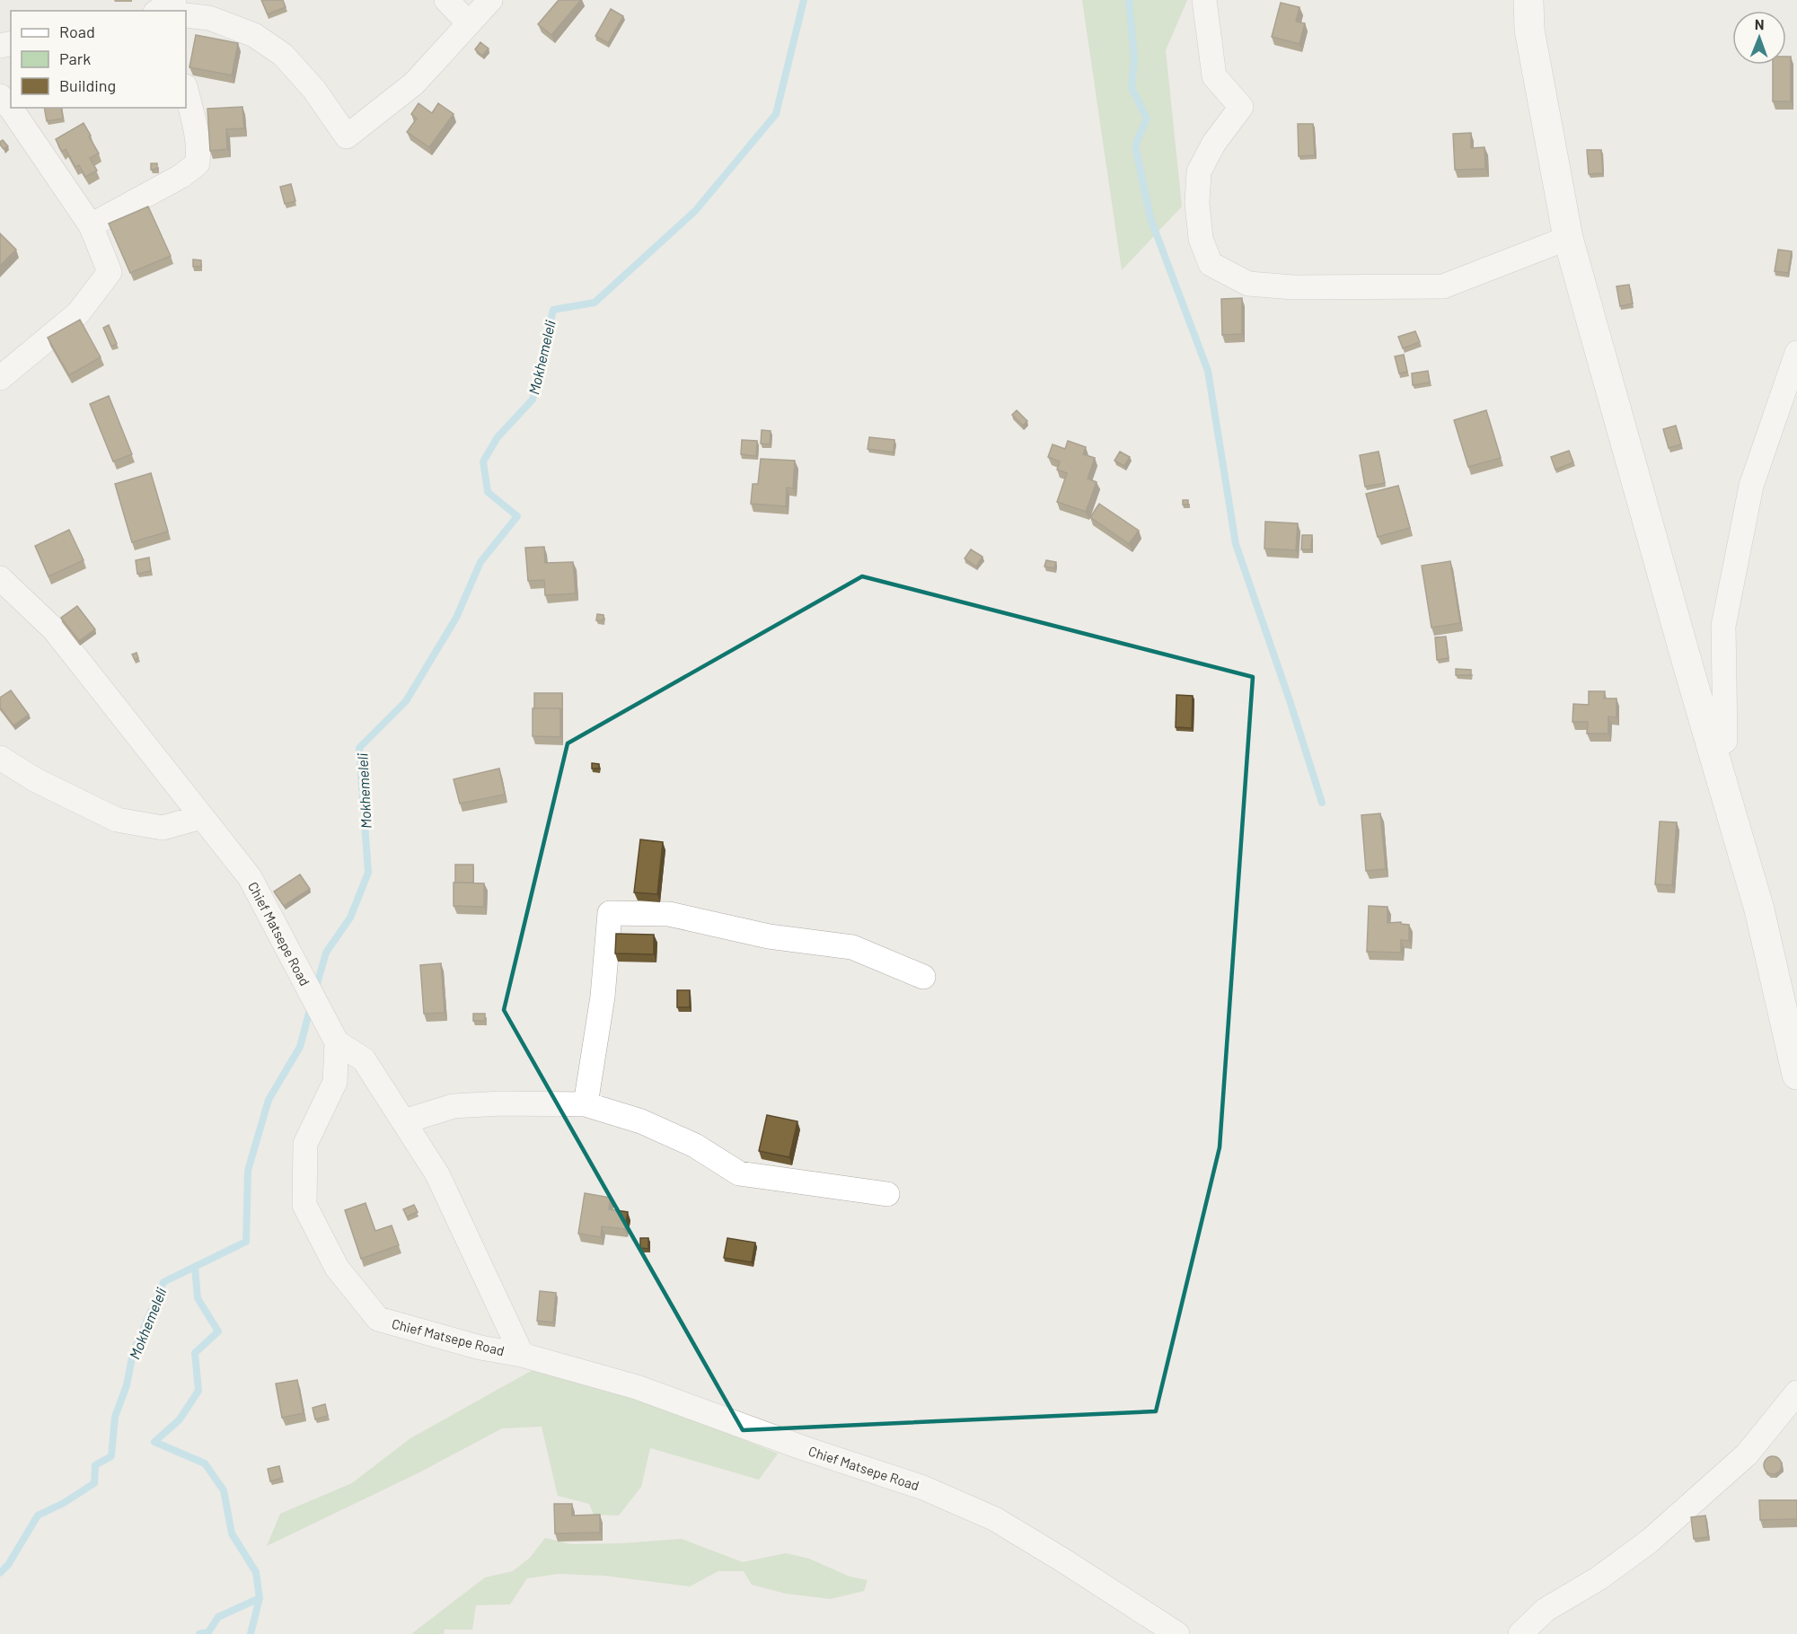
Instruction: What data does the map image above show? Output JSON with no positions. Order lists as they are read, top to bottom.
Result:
{
  "streets": {
    "street": ["Chief Matsepe Road"]
  },
  "water": ["Mokhemeleli"],
  "legend": ["Road", "Park", "Building"],
  "north": "top"
}
